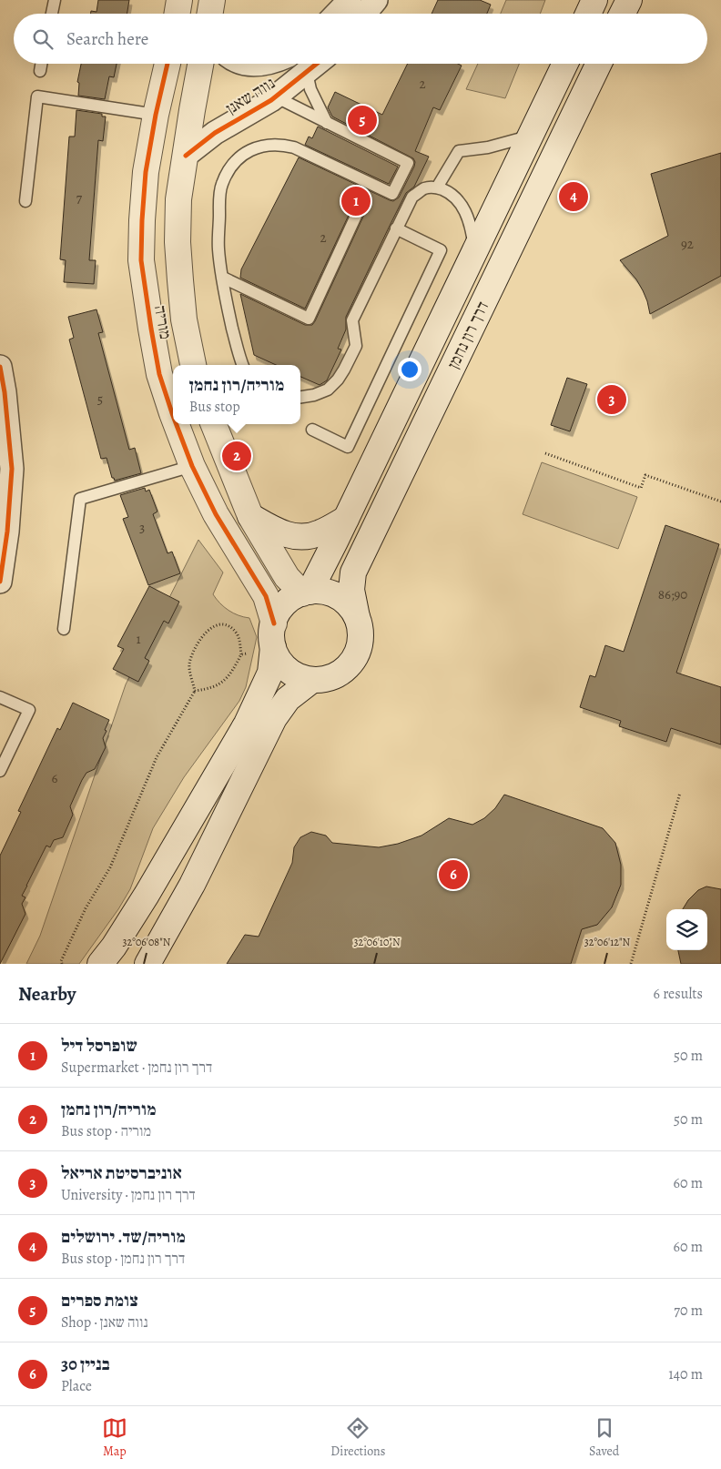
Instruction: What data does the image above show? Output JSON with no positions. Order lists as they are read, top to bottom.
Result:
{
  "streets": {
    "main road": ["מוריה", "דרך רון נחמן"],
    "street": ["נווה שאנן"]
  },
  "crossings": [
    ["נווה שאנן", "מוריה"],
    ["מוריה", "דרך רון נחמן"]
  ],
  "house_numbers": [
    "2",
    "7",
    "2",
    "92",
    "5",
    "3",
    "86;90",
    "1",
    "6"
  ],
  "page": {
    "search": "Search here",
    "pins": [
      "5",
      "4",
      "1",
      "3",
      "2",
      "6"
    ],
    "popup": ["מוריה/רון נחמן", "Bus stop"],
    "heading": ["Nearby", "6 results"],
    "list": [
      {
        "mark": "1",
        "name": "שופרסל דיל",
        "note": "Supermarket · דרך רון נחמן",
        "value": "50 m"
      },
      {
        "mark": "2",
        "name": "מוריה/רון נחמן",
        "note": "Bus stop · מוריה",
        "value": "50 m"
      },
      {
        "mark": "3",
        "name": "אוניברסיטת אריאל",
        "note": "University · דרך רון נחמן",
        "value": "60 m"
      },
      {
        "mark": "4",
        "name": "מוריה/שד. ירושלים",
        "note": "Bus stop · דרך רון נחמן",
        "value": "60 m"
      },
      {
        "mark": "5",
        "name": "צומת ספרים",
        "note": "Shop · נווה שאנן",
        "value": "70 m"
      },
      {
        "mark": "6",
        "name": "בניין 30",
        "note": "Place",
        "value": "140 m"
      }
    ],
    "nav": ["Map", "Directions", "Saved"]
  },
  "coordinates": ["32°06'08\"N", "32°06'10\"N", "32°06'12\"N"]
}
